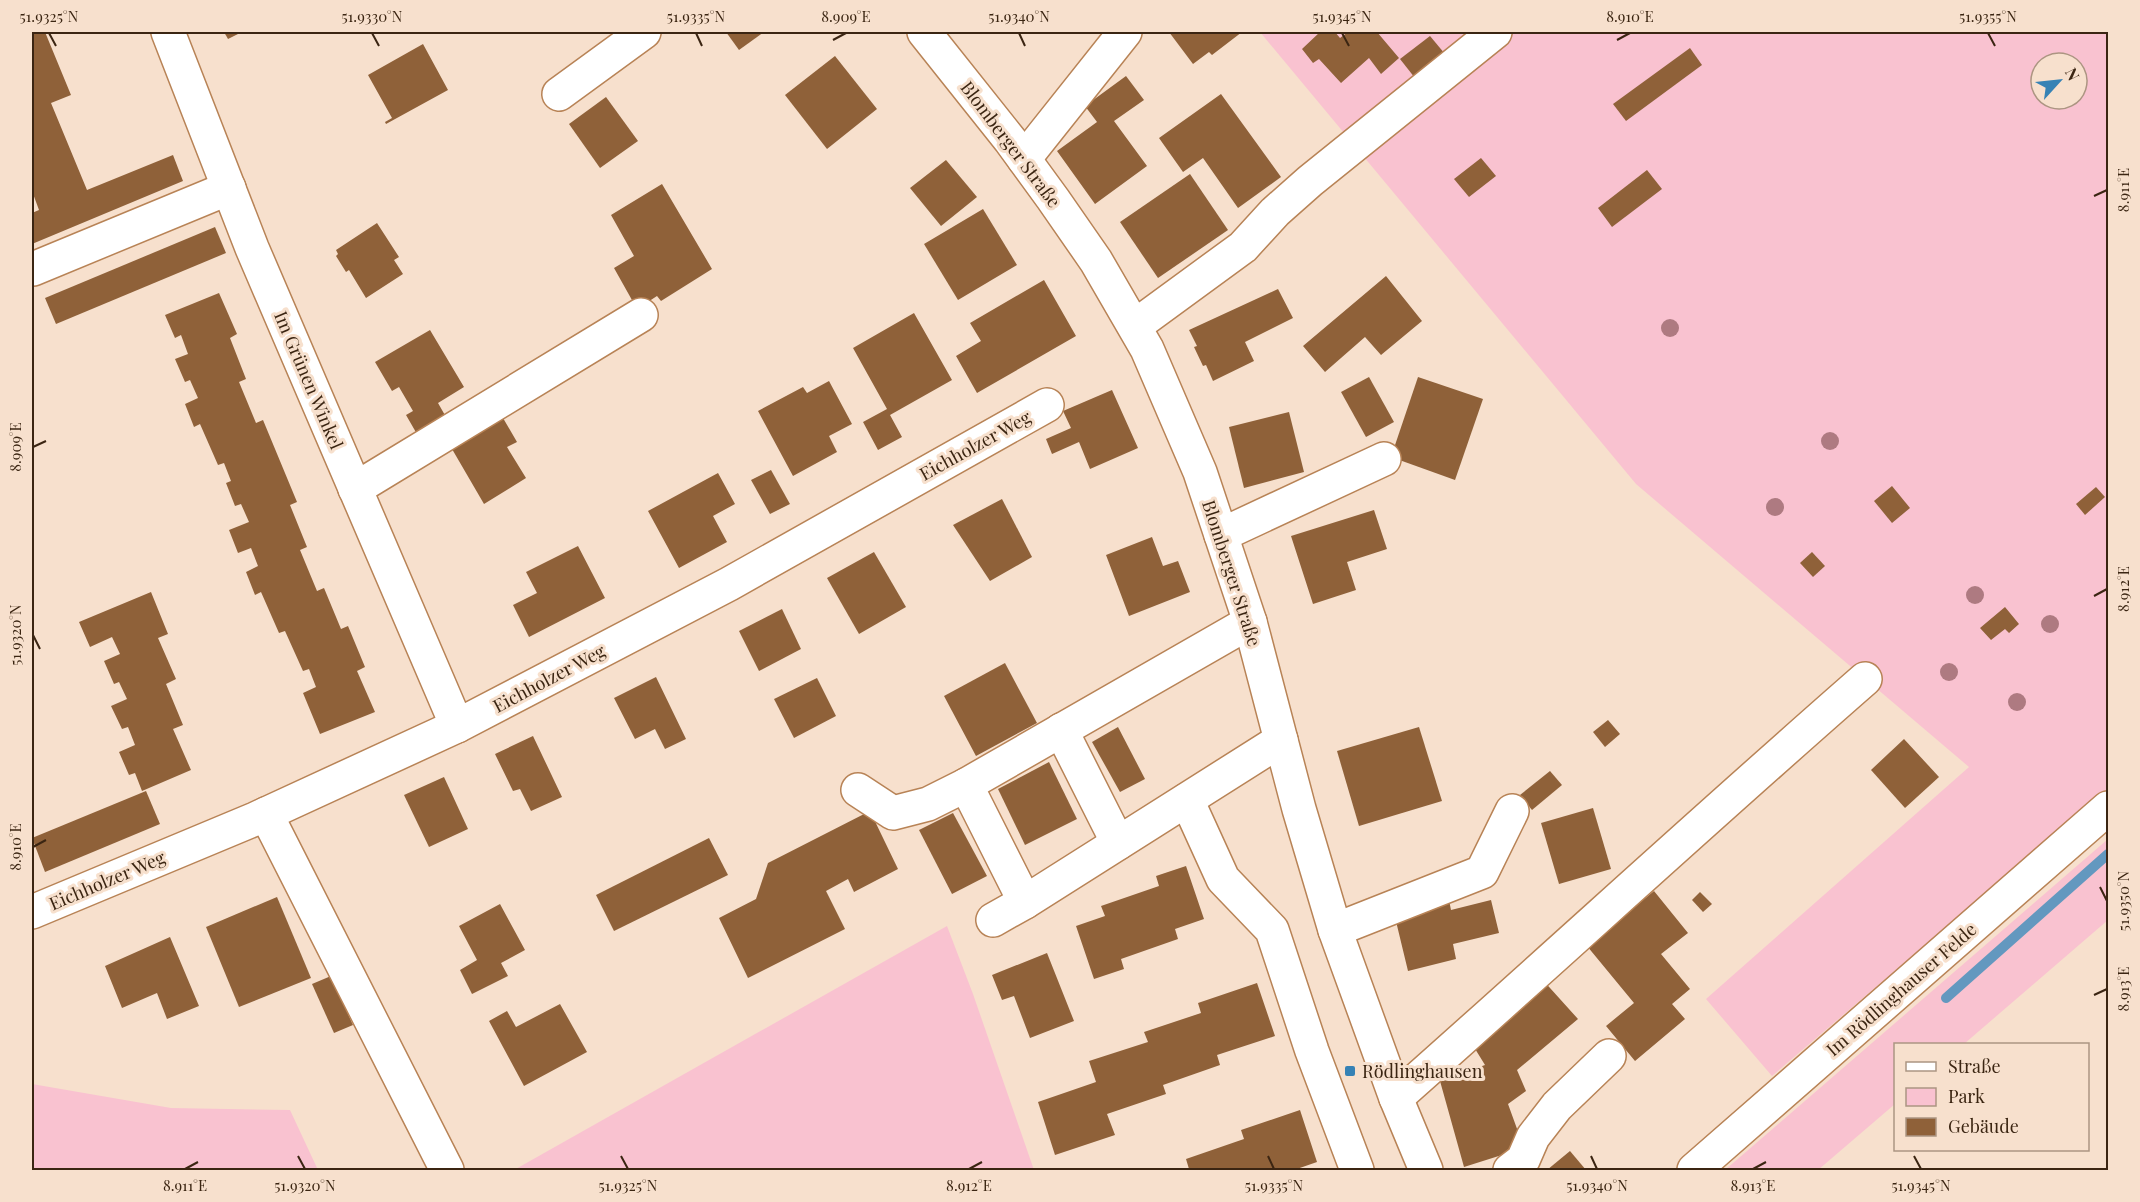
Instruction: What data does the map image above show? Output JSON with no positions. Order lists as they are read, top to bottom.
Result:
{
  "streets": {
    "street": [
      "Blomberger Straße",
      "Im Grünen Winkel",
      "Eichholzer Weg",
      "Im Rödlinghauser Felde"
    ]
  },
  "crossings": [
    ["Im Grünen Winkel", "Eichholzer Weg"]
  ],
  "places": {
    "transit": ["Rödlinghausen"]
  },
  "legend": ["Straße", "Park", "Gebäude"],
  "north": "top right",
  "coordinates": [
    "51.9325°N",
    "51.9330°N",
    "51.9335°N",
    "8.909°E",
    "51.9340°N",
    "51.9345°N",
    "8.910°E",
    "51.9355°N",
    "8.911°E",
    "8.912°E",
    "51.9320°N",
    "51.9350°N",
    "8.913°E"
  ]
}
